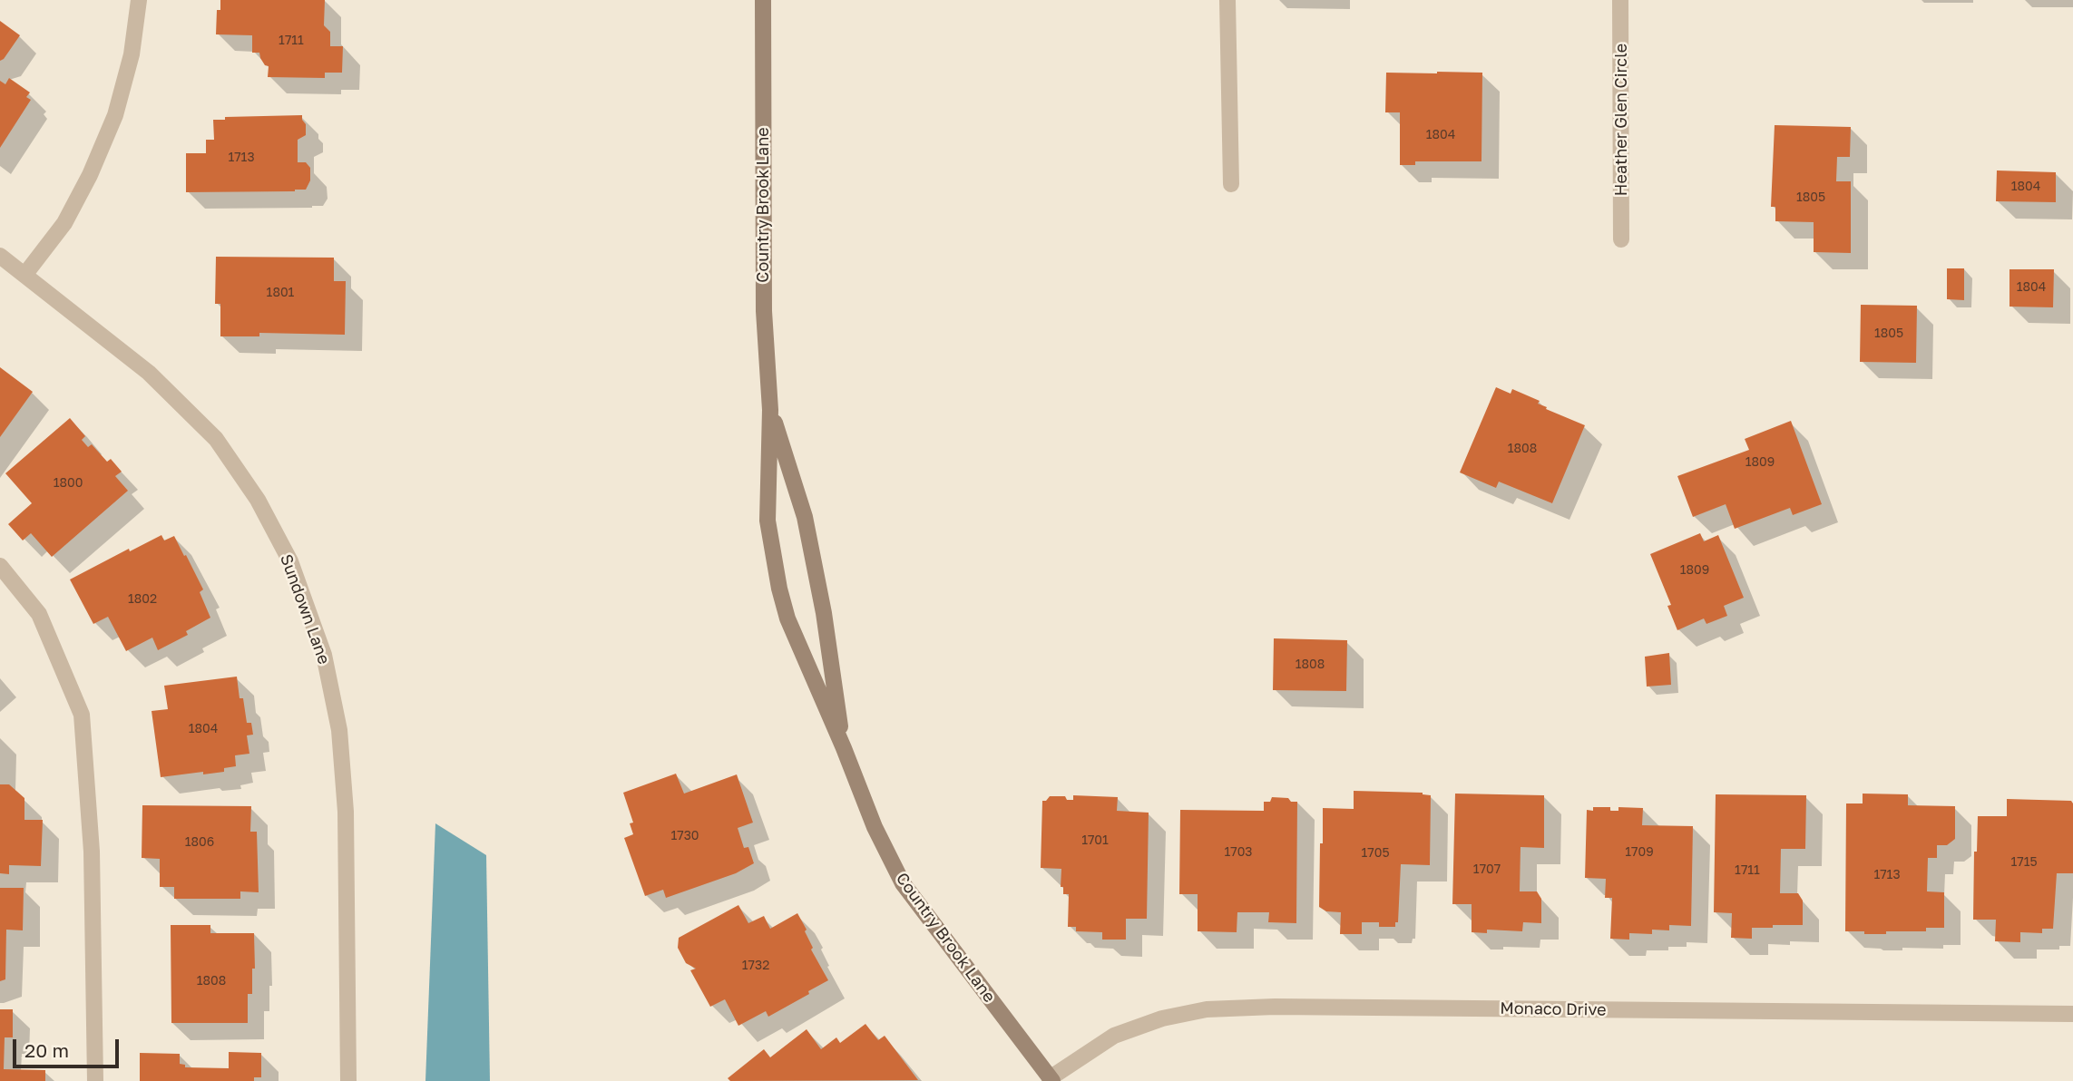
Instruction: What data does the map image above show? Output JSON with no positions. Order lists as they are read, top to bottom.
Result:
{
  "streets": {
    "street": [
      "Heather Glen Circle",
      "Country Brook Lane",
      "Sundown Lane",
      "Monaco Drive"
    ]
  },
  "crossings": [
    ["Country Brook Lane", "Monaco Drive"]
  ],
  "house_numbers": [
    "1711",
    "1804",
    "1713",
    "1804",
    "1805",
    "1804",
    "1801",
    "1805",
    "1808",
    "1809",
    "1800",
    "1809",
    "1802",
    "1808",
    "1804",
    "1730",
    "1701",
    "1806",
    "1703",
    "1709",
    "1705",
    "1715",
    "1707",
    "1711",
    "1713",
    "1732",
    "1808"
  ],
  "scale_bar": "20 m"
}
